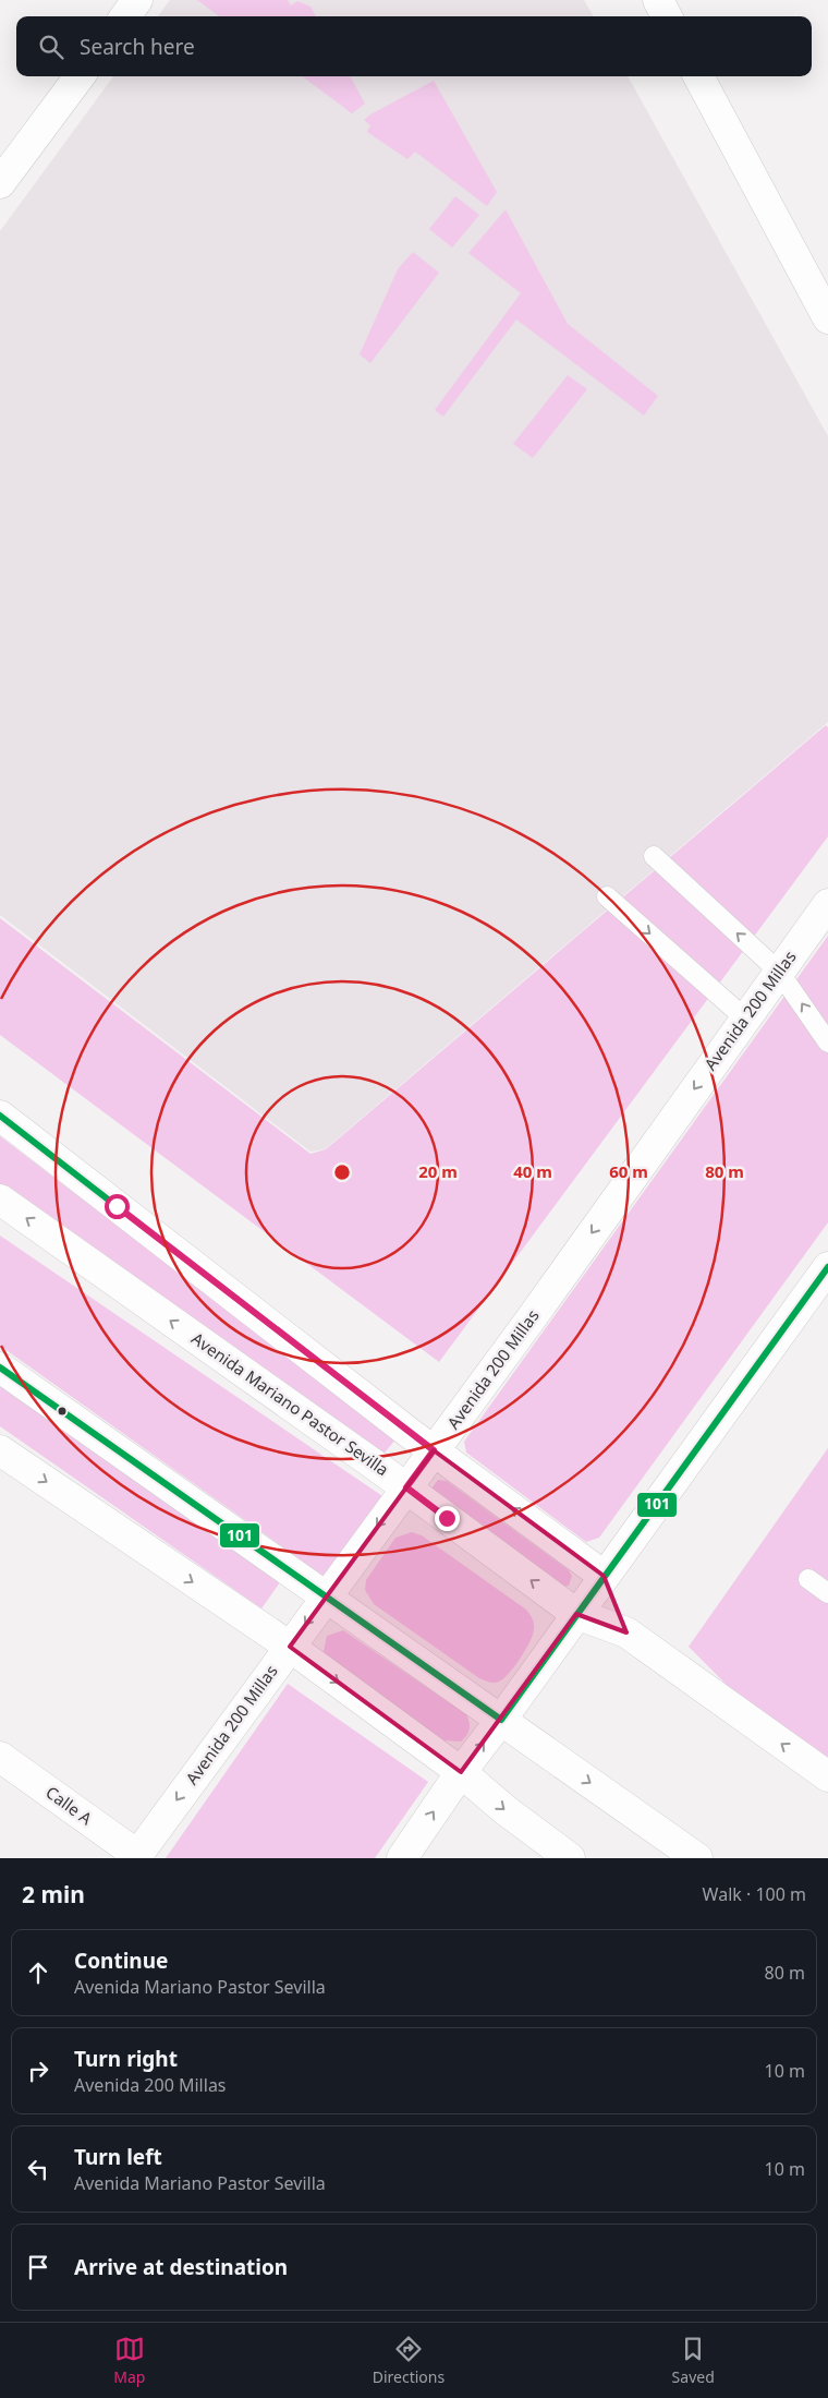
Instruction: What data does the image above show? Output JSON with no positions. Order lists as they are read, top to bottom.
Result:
{
  "streets": {
    "main road": ["Avenida 200 Millas", "Avenida Mariano Pastor Sevilla", "Calle A"]
  },
  "crossings": [
    ["Avenida 200 Millas", "Avenida Mariano Pastor Sevilla"],
    ["Avenida 200 Millas", "Calle A"]
  ],
  "lines": ["transit line 101"],
  "page": {
    "search": "Search here",
    "heading": ["2 min", "Walk · 100 m"],
    "list": [
      ["Continue", "Avenida Mariano Pastor Sevilla", "80 m"],
      ["Turn right", "Avenida 200 Millas", "10 m"],
      ["Turn left", "Avenida Mariano Pastor Sevilla", "10 m"],
      "Arrive at destination"
    ],
    "nav": ["Map", "Directions", "Saved"]
  },
  "rings": [
    "20 m",
    "40 m",
    "60 m",
    "80 m"
  ]
}
